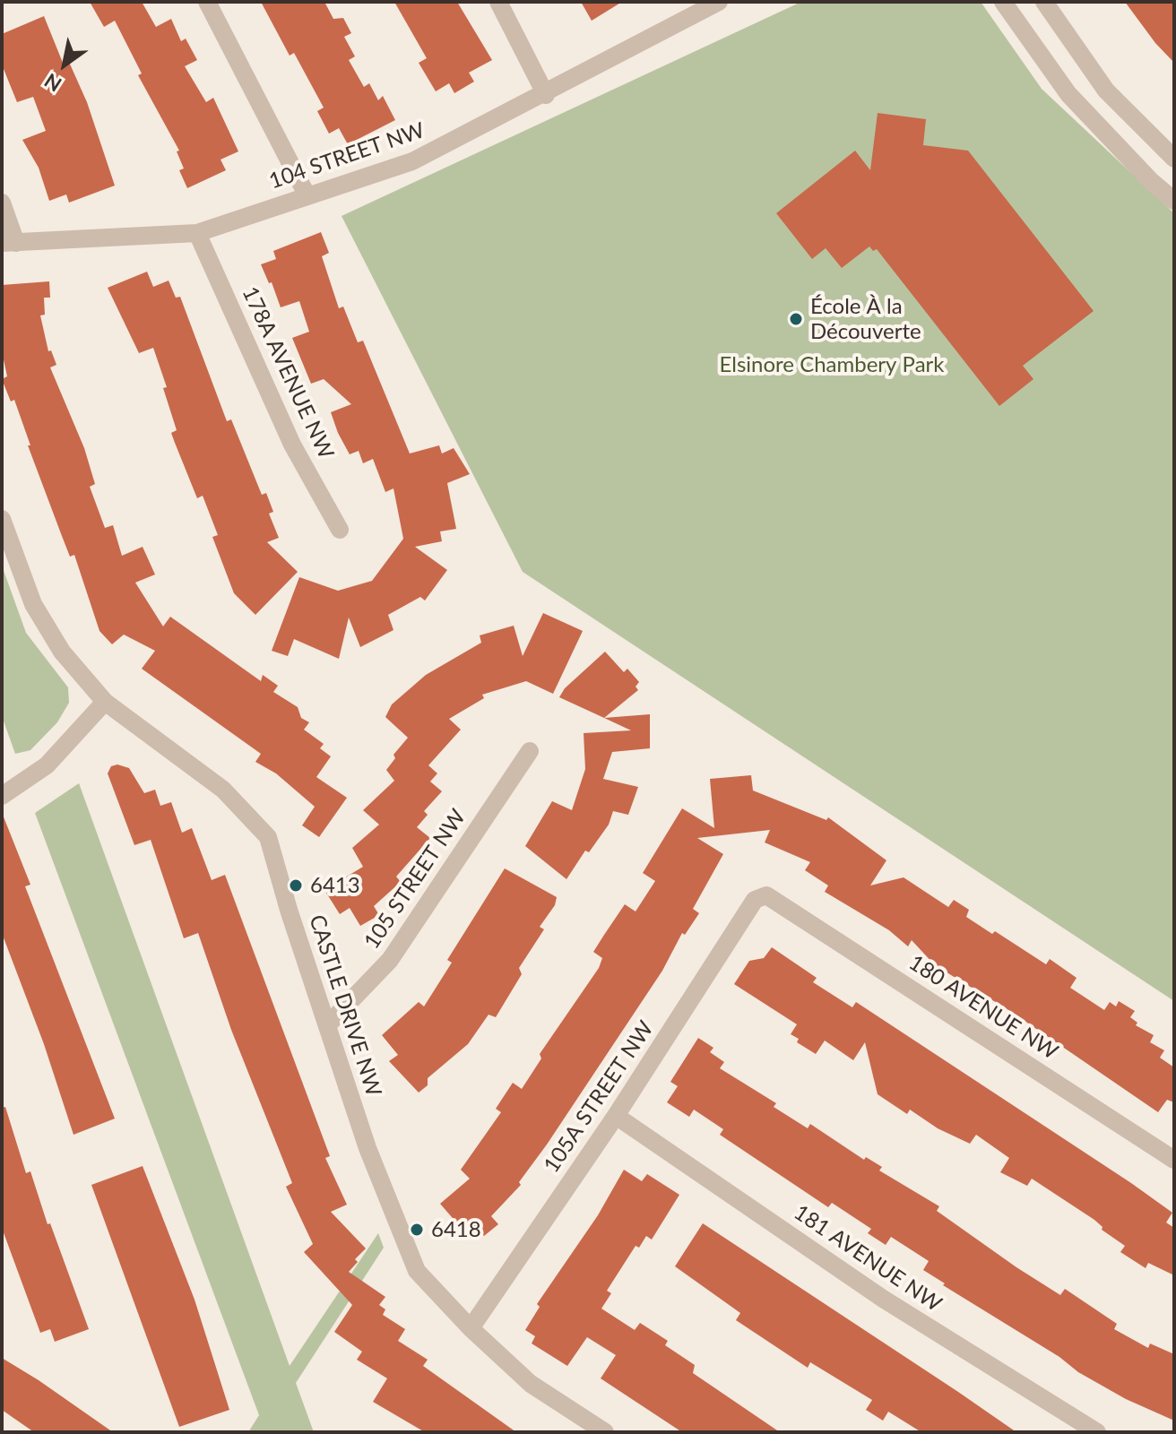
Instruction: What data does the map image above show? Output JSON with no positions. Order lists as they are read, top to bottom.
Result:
{
  "streets": {
    "street": [
      "104 STREET NW",
      "178A AVENUE NW",
      "105 STREET NW",
      "CASTLE DRIVE NW",
      "180 AVENUE NW",
      "105A STREET NW",
      "181 AVENUE NW"
    ]
  },
  "crossings": [
    ["104 STREET NW", "178A AVENUE NW"],
    ["105 STREET NW", "CASTLE DRIVE NW"],
    ["CASTLE DRIVE NW", "105A STREET NW"],
    ["180 AVENUE NW", "105A STREET NW"],
    ["105A STREET NW", "181 AVENUE NW"]
  ],
  "parks": ["Elsinore Chambery Park"],
  "places": ["École À la Découverte", "6413", "6418"],
  "north": "bottom left"
}
